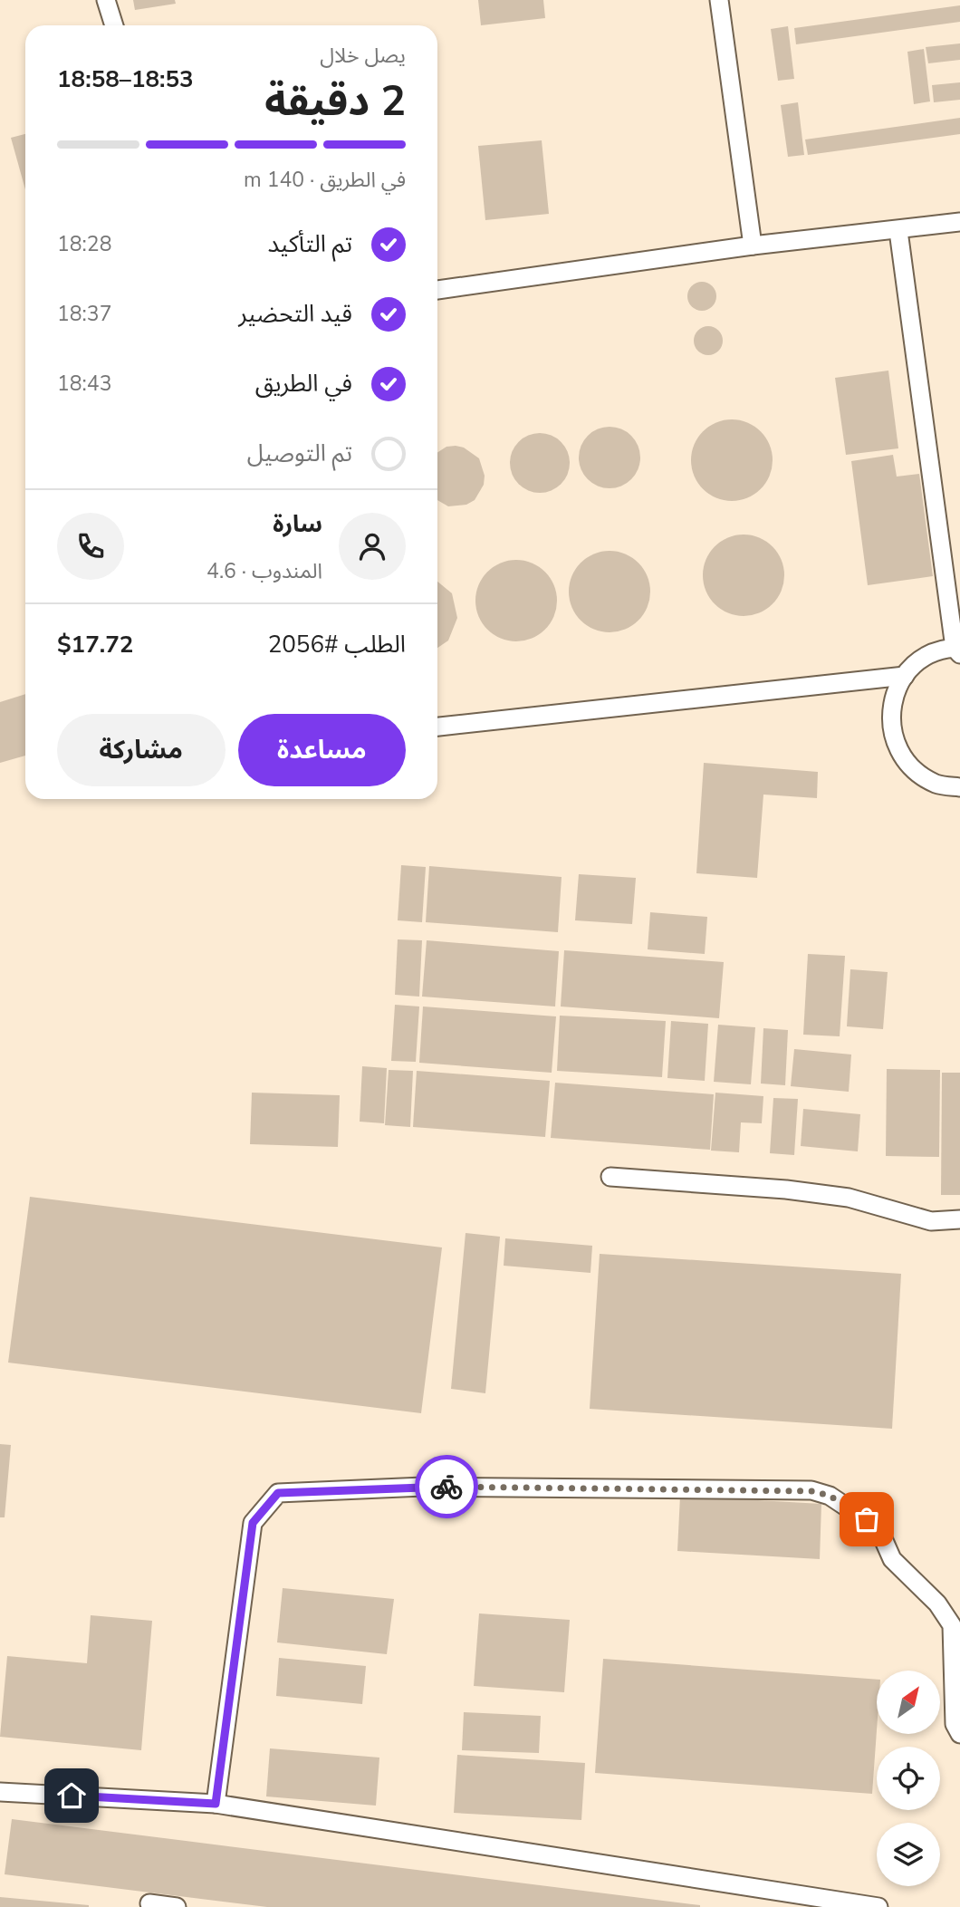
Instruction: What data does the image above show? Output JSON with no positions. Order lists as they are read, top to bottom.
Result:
{
  "north": "top right",
  "page": {
    "heading": ["2 دقيقة", "يصل خلال", "18:53–18:58"],
    "panel": [
      "سارة",
      "المندوب · 4.6",
      "الطلب #2056",
      "$17.72"
    ],
    "bar": "في الطريق · 140 m",
    "list": [
      ["تم التأكيد", "18:28"],
      ["قيد التحضير", "18:37"],
      ["في الطريق", "18:43"],
      "تم التوصيل"
    ],
    "buttons": ["مساعدة", "مشاركة"]
  }
}
